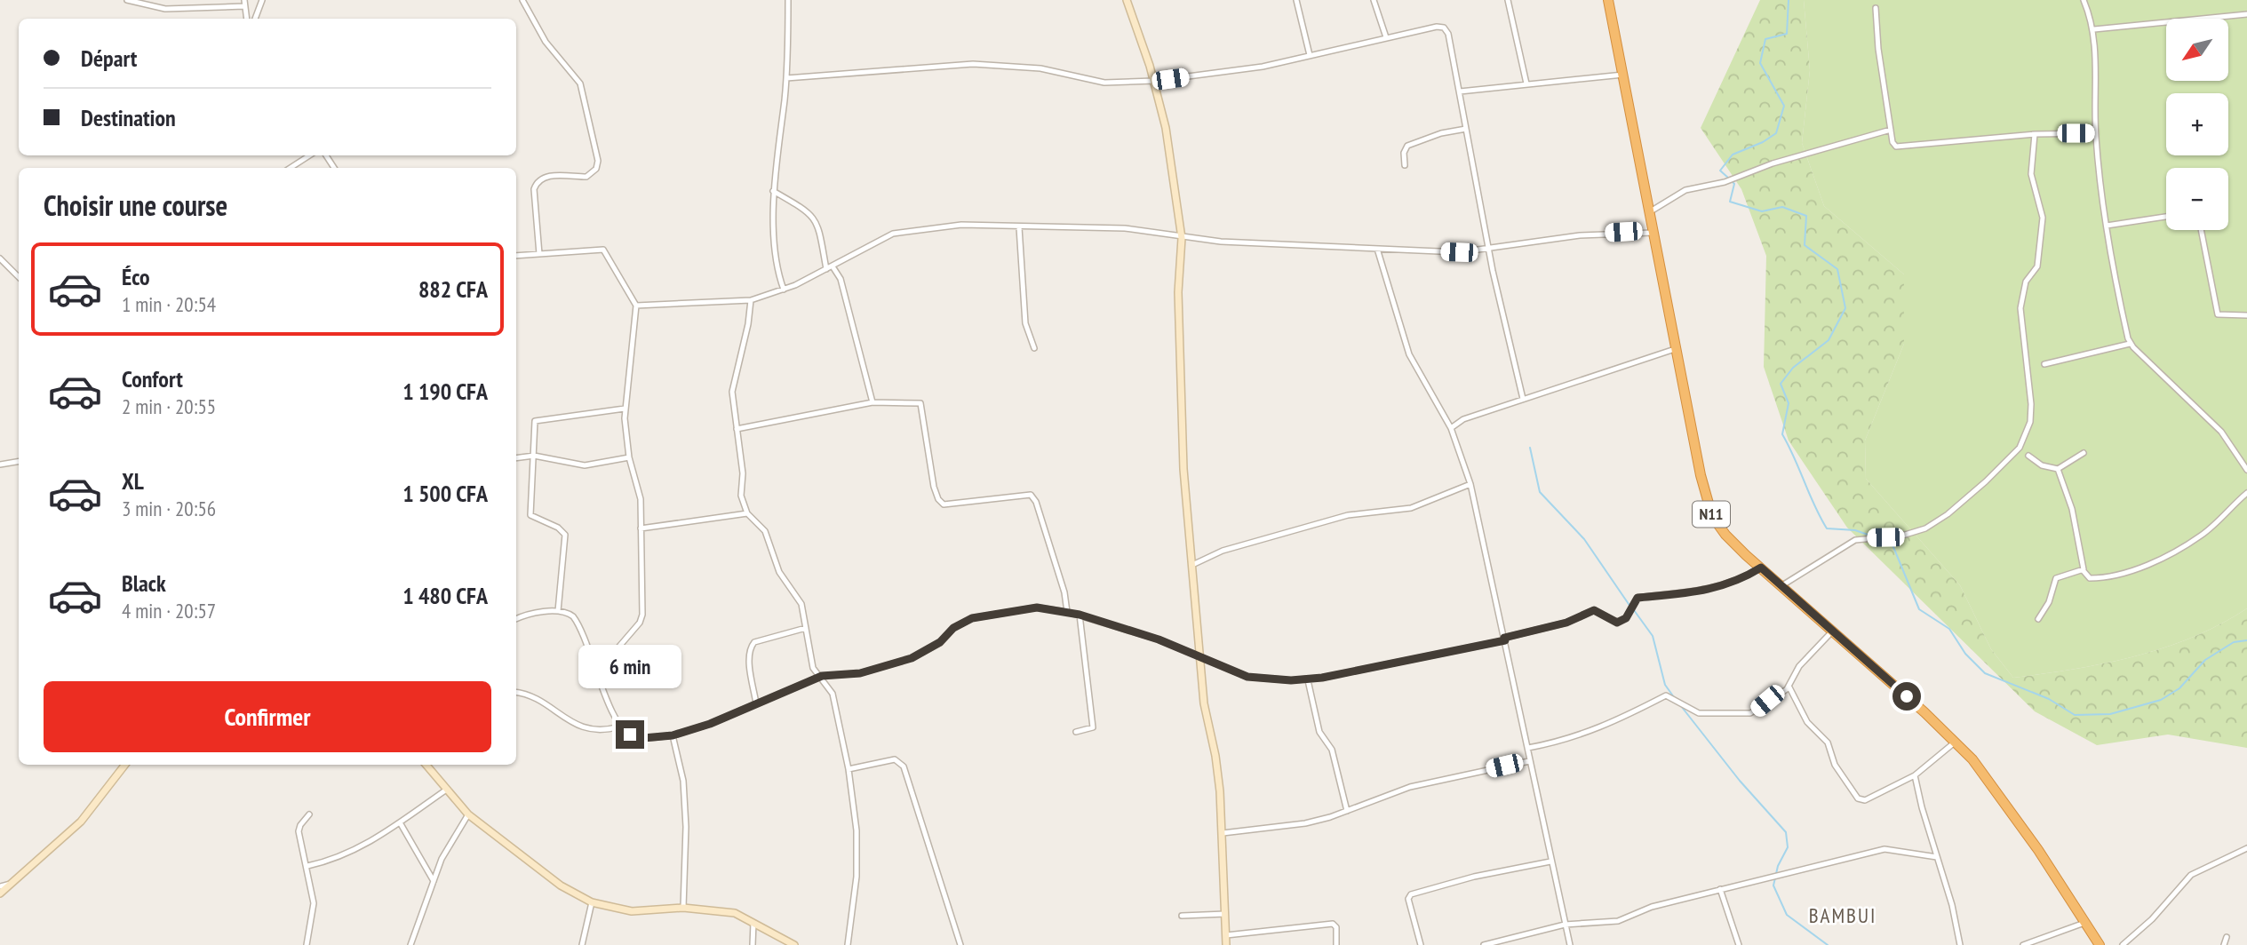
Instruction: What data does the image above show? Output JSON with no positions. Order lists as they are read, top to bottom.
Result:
{
  "streets": {
    "highway": ["N11"]
  },
  "districts": ["BAMBUI"],
  "north": "bottom left",
  "page": {
    "map_buttons": ["+", "−"],
    "banner": ["Départ", "Destination"],
    "heading": "Choisir une course",
    "list": [
      {
        "name": "Éco",
        "note": "1 min · 20:54",
        "value": "882 CFA"
      },
      {
        "name": "Confort",
        "note": "2 min · 20:55",
        "value": "1 190 CFA"
      },
      {
        "name": "XL",
        "note": "3 min · 20:56",
        "value": "1 500 CFA"
      },
      {
        "name": "Black",
        "note": "4 min · 20:57",
        "value": "1 480 CFA"
      }
    ],
    "bubble": "6 min",
    "buttons": "Confirmer"
  }
}
